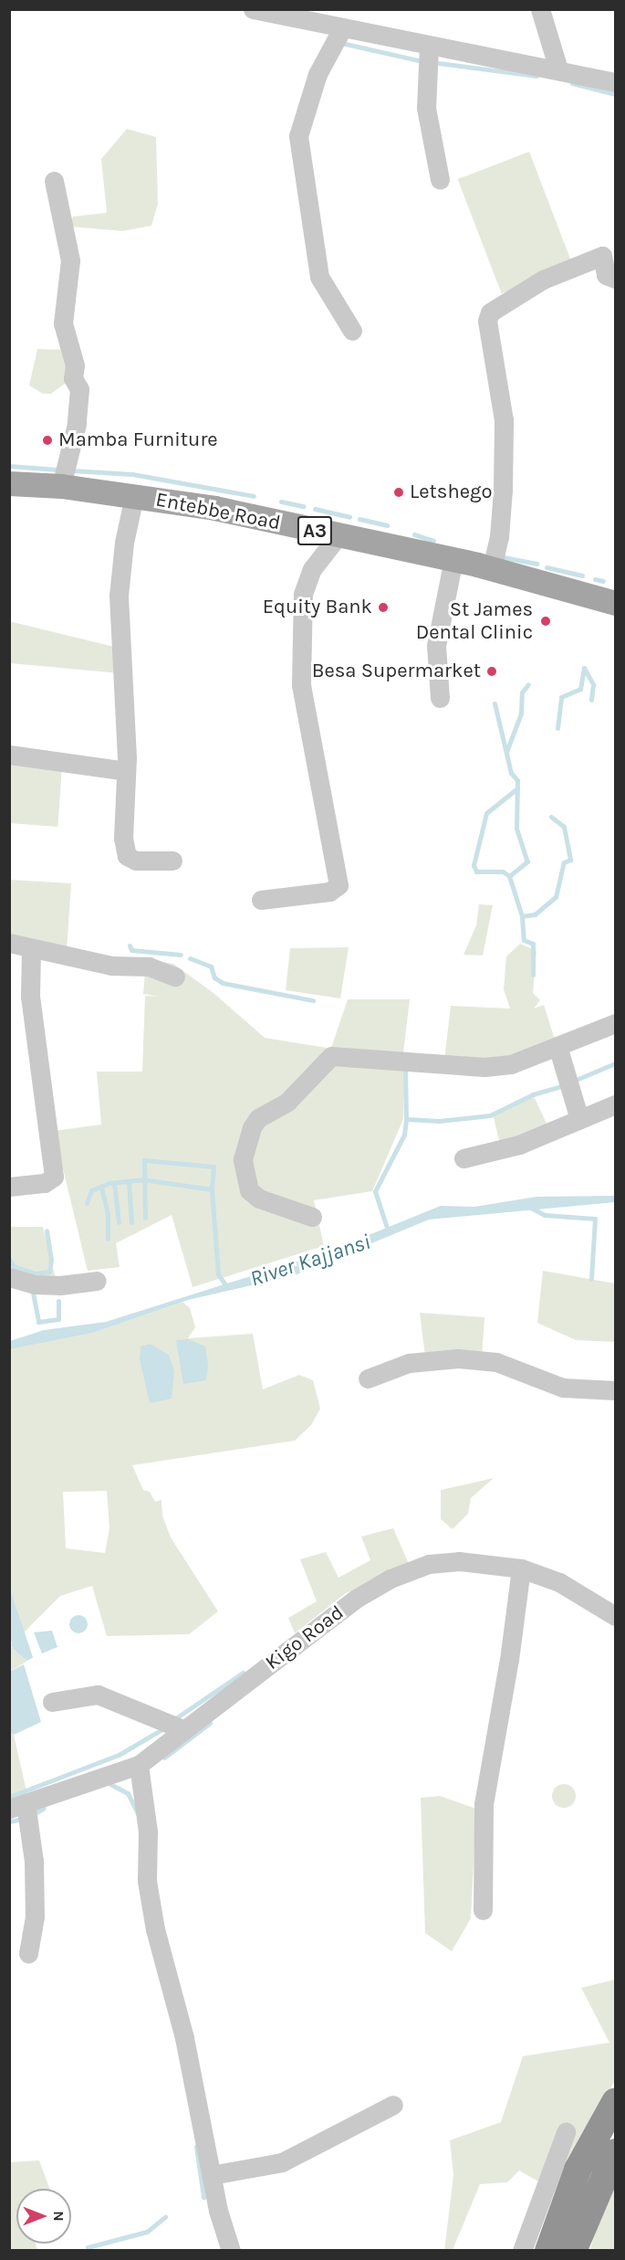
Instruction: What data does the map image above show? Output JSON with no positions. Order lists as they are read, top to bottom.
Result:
{
  "streets": {
    "main road": ["Entebbe Road", "A3"],
    "street": ["Kigo Road"]
  },
  "water": ["River Kajjansi"],
  "places": [
    "Mamba Furniture",
    "Letshego",
    "Equity Bank",
    "St James Dental Clinic",
    "Besa Supermarket"
  ],
  "north": "right"
}
